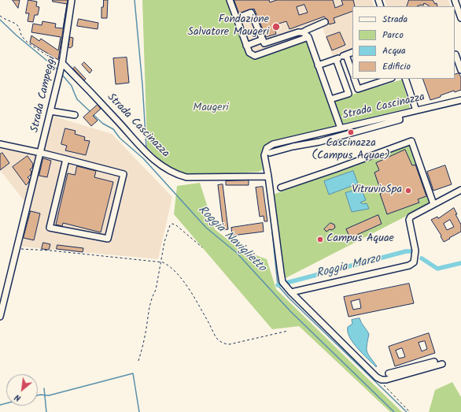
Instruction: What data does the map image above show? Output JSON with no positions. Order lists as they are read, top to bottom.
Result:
{
  "streets": {
    "street": ["Strada Campeggi", "Strada Cascinazza"]
  },
  "crossings": [
    ["Strada Campeggi", "Strada Cascinazza"]
  ],
  "water": ["Roggia Naviglietto", "Roggia Marzo"],
  "parks": ["Maugeri"],
  "places": [
    "Fondazione Salvatore Maugeri",
    "Cascinazza (Campus Aquae)",
    "VitruvioSpa",
    "Campus Aquae"
  ],
  "legend": [
    "Strada",
    "Parco",
    "Acqua",
    "Edificio"
  ],
  "north": "bottom left"
}
